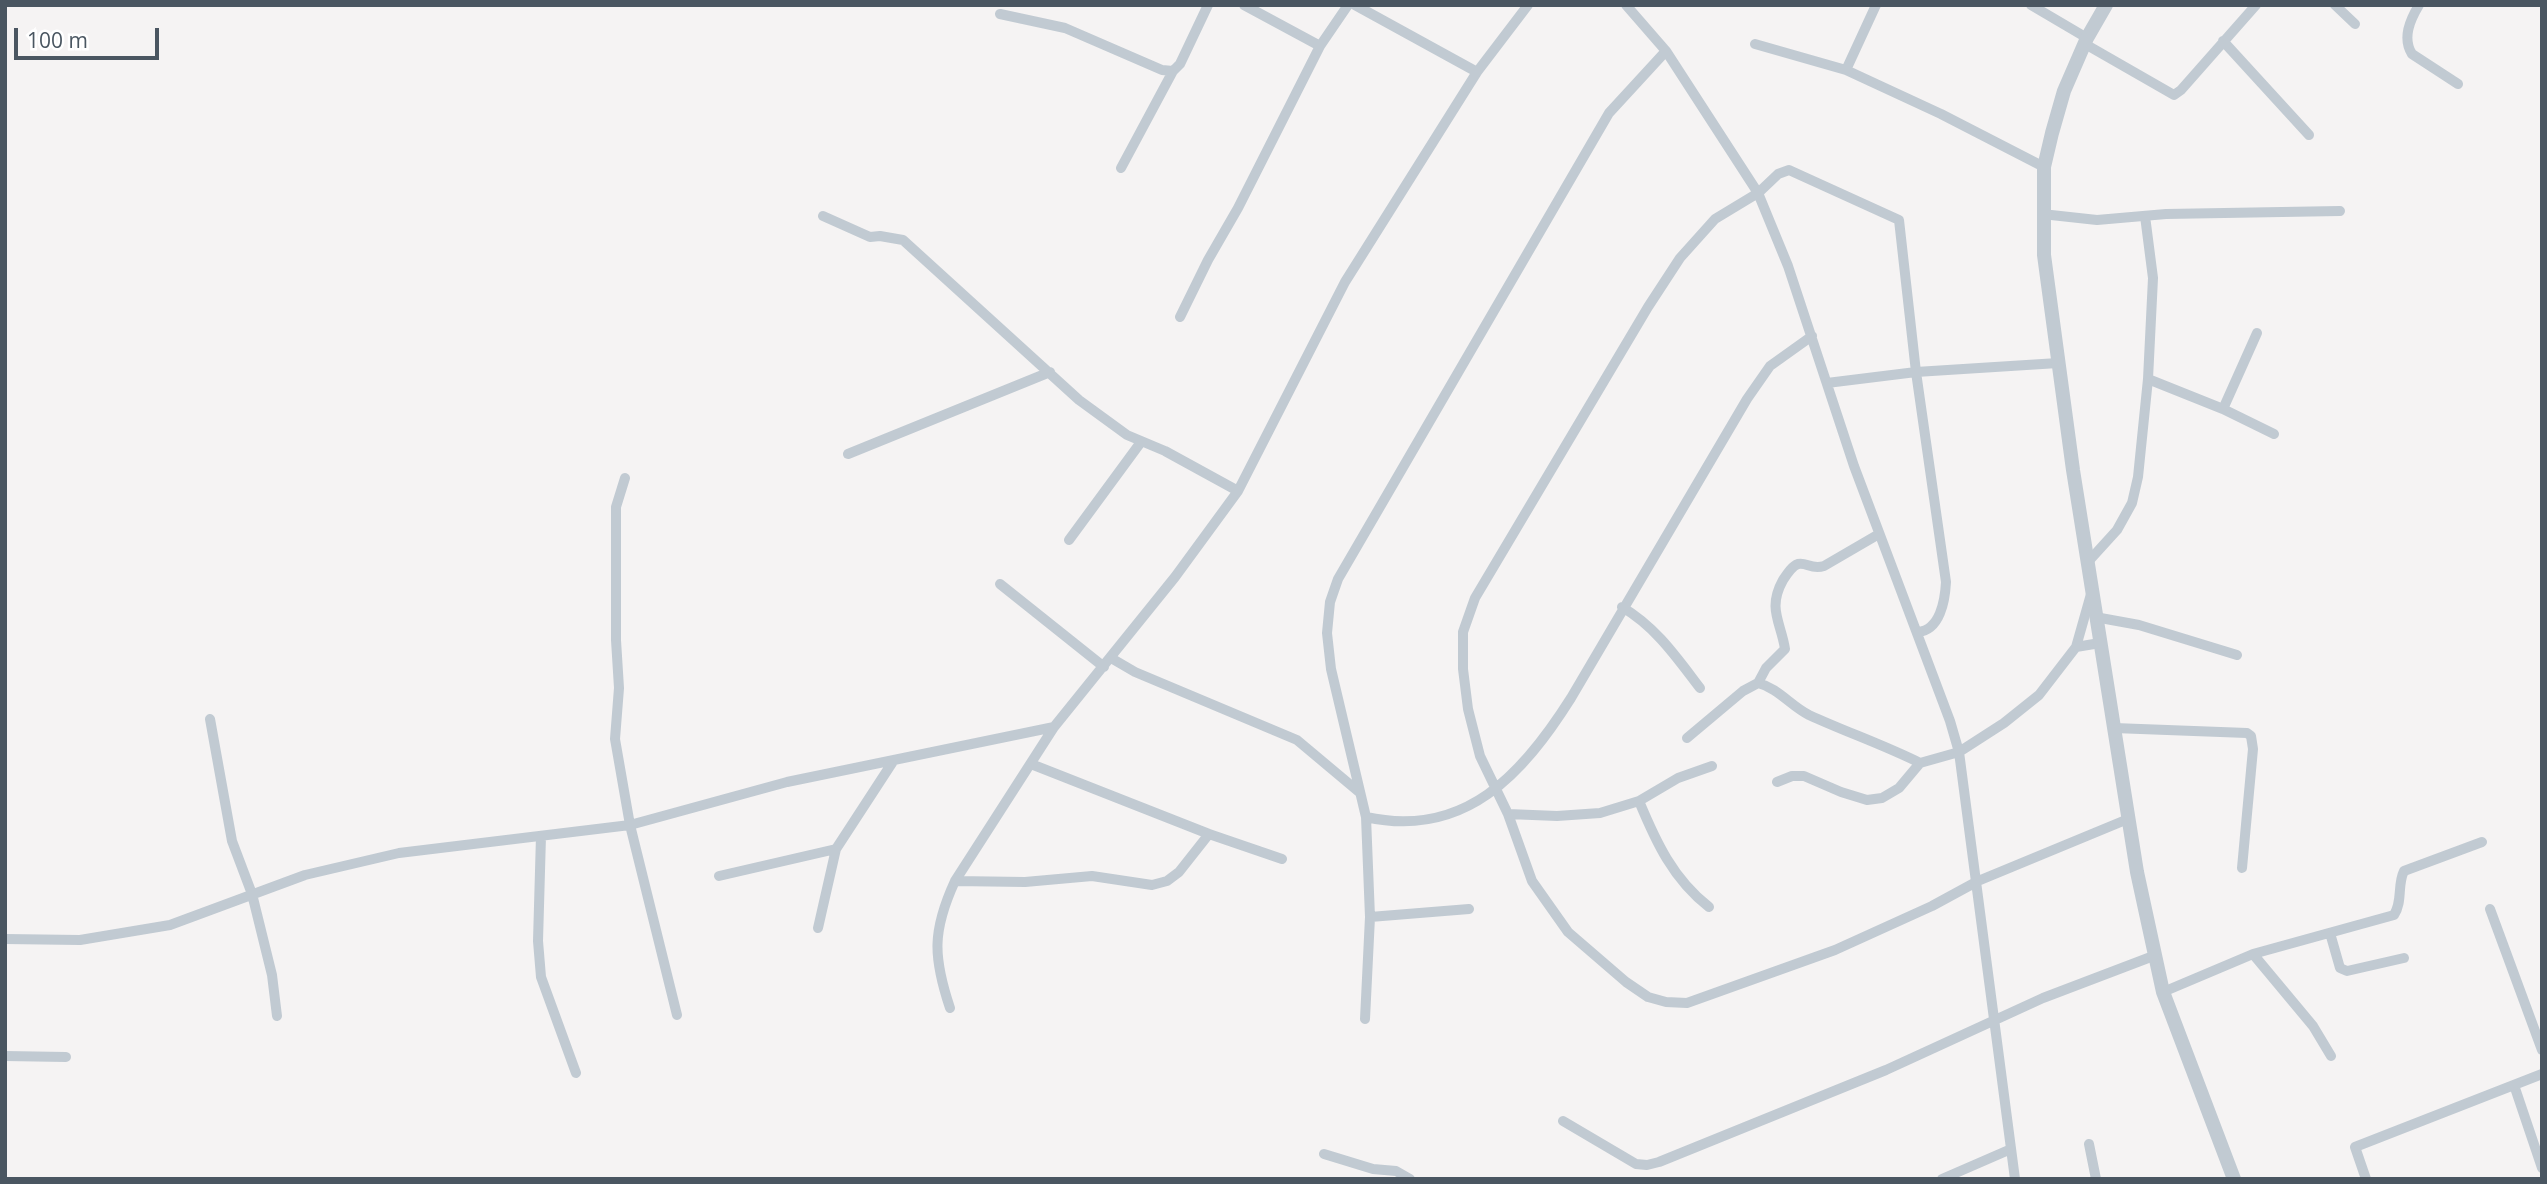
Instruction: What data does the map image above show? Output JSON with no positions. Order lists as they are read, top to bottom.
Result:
{
  "scale_bar": "100 m"
}
